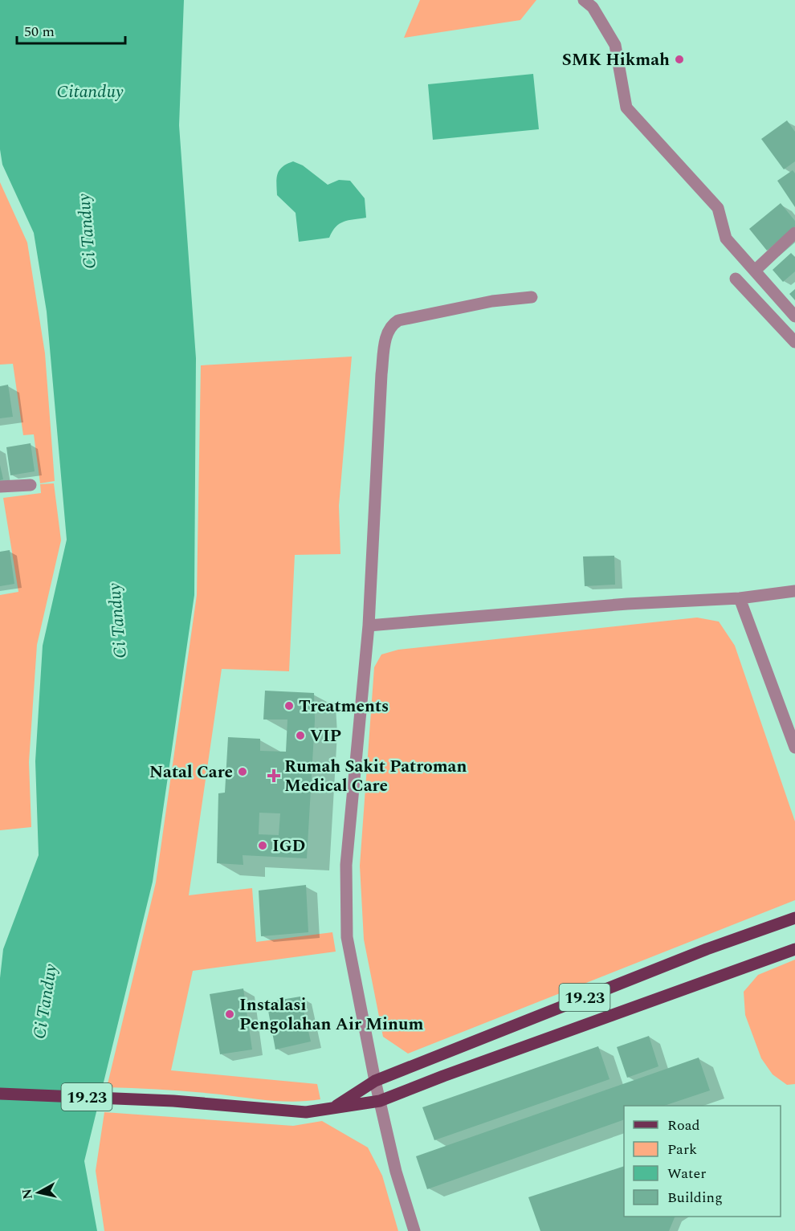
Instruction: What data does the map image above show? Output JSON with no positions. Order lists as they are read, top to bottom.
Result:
{
  "streets": {
    "main road": ["19.23"]
  },
  "water": ["Citanduy", "Ci Tanduy"],
  "places": {
    "other": [
      "SMK Hikmah",
      "Treatments",
      "VIP",
      "Natal Care",
      "IGD",
      "Instalasi Pengolahan Air Minum"
    ],
    "health": ["Rumah Sakit Patroman Medical Care"]
  },
  "legend": [
    "Road",
    "Park",
    "Water",
    "Building"
  ],
  "scale_bar": "50 m",
  "north": "left"
}
